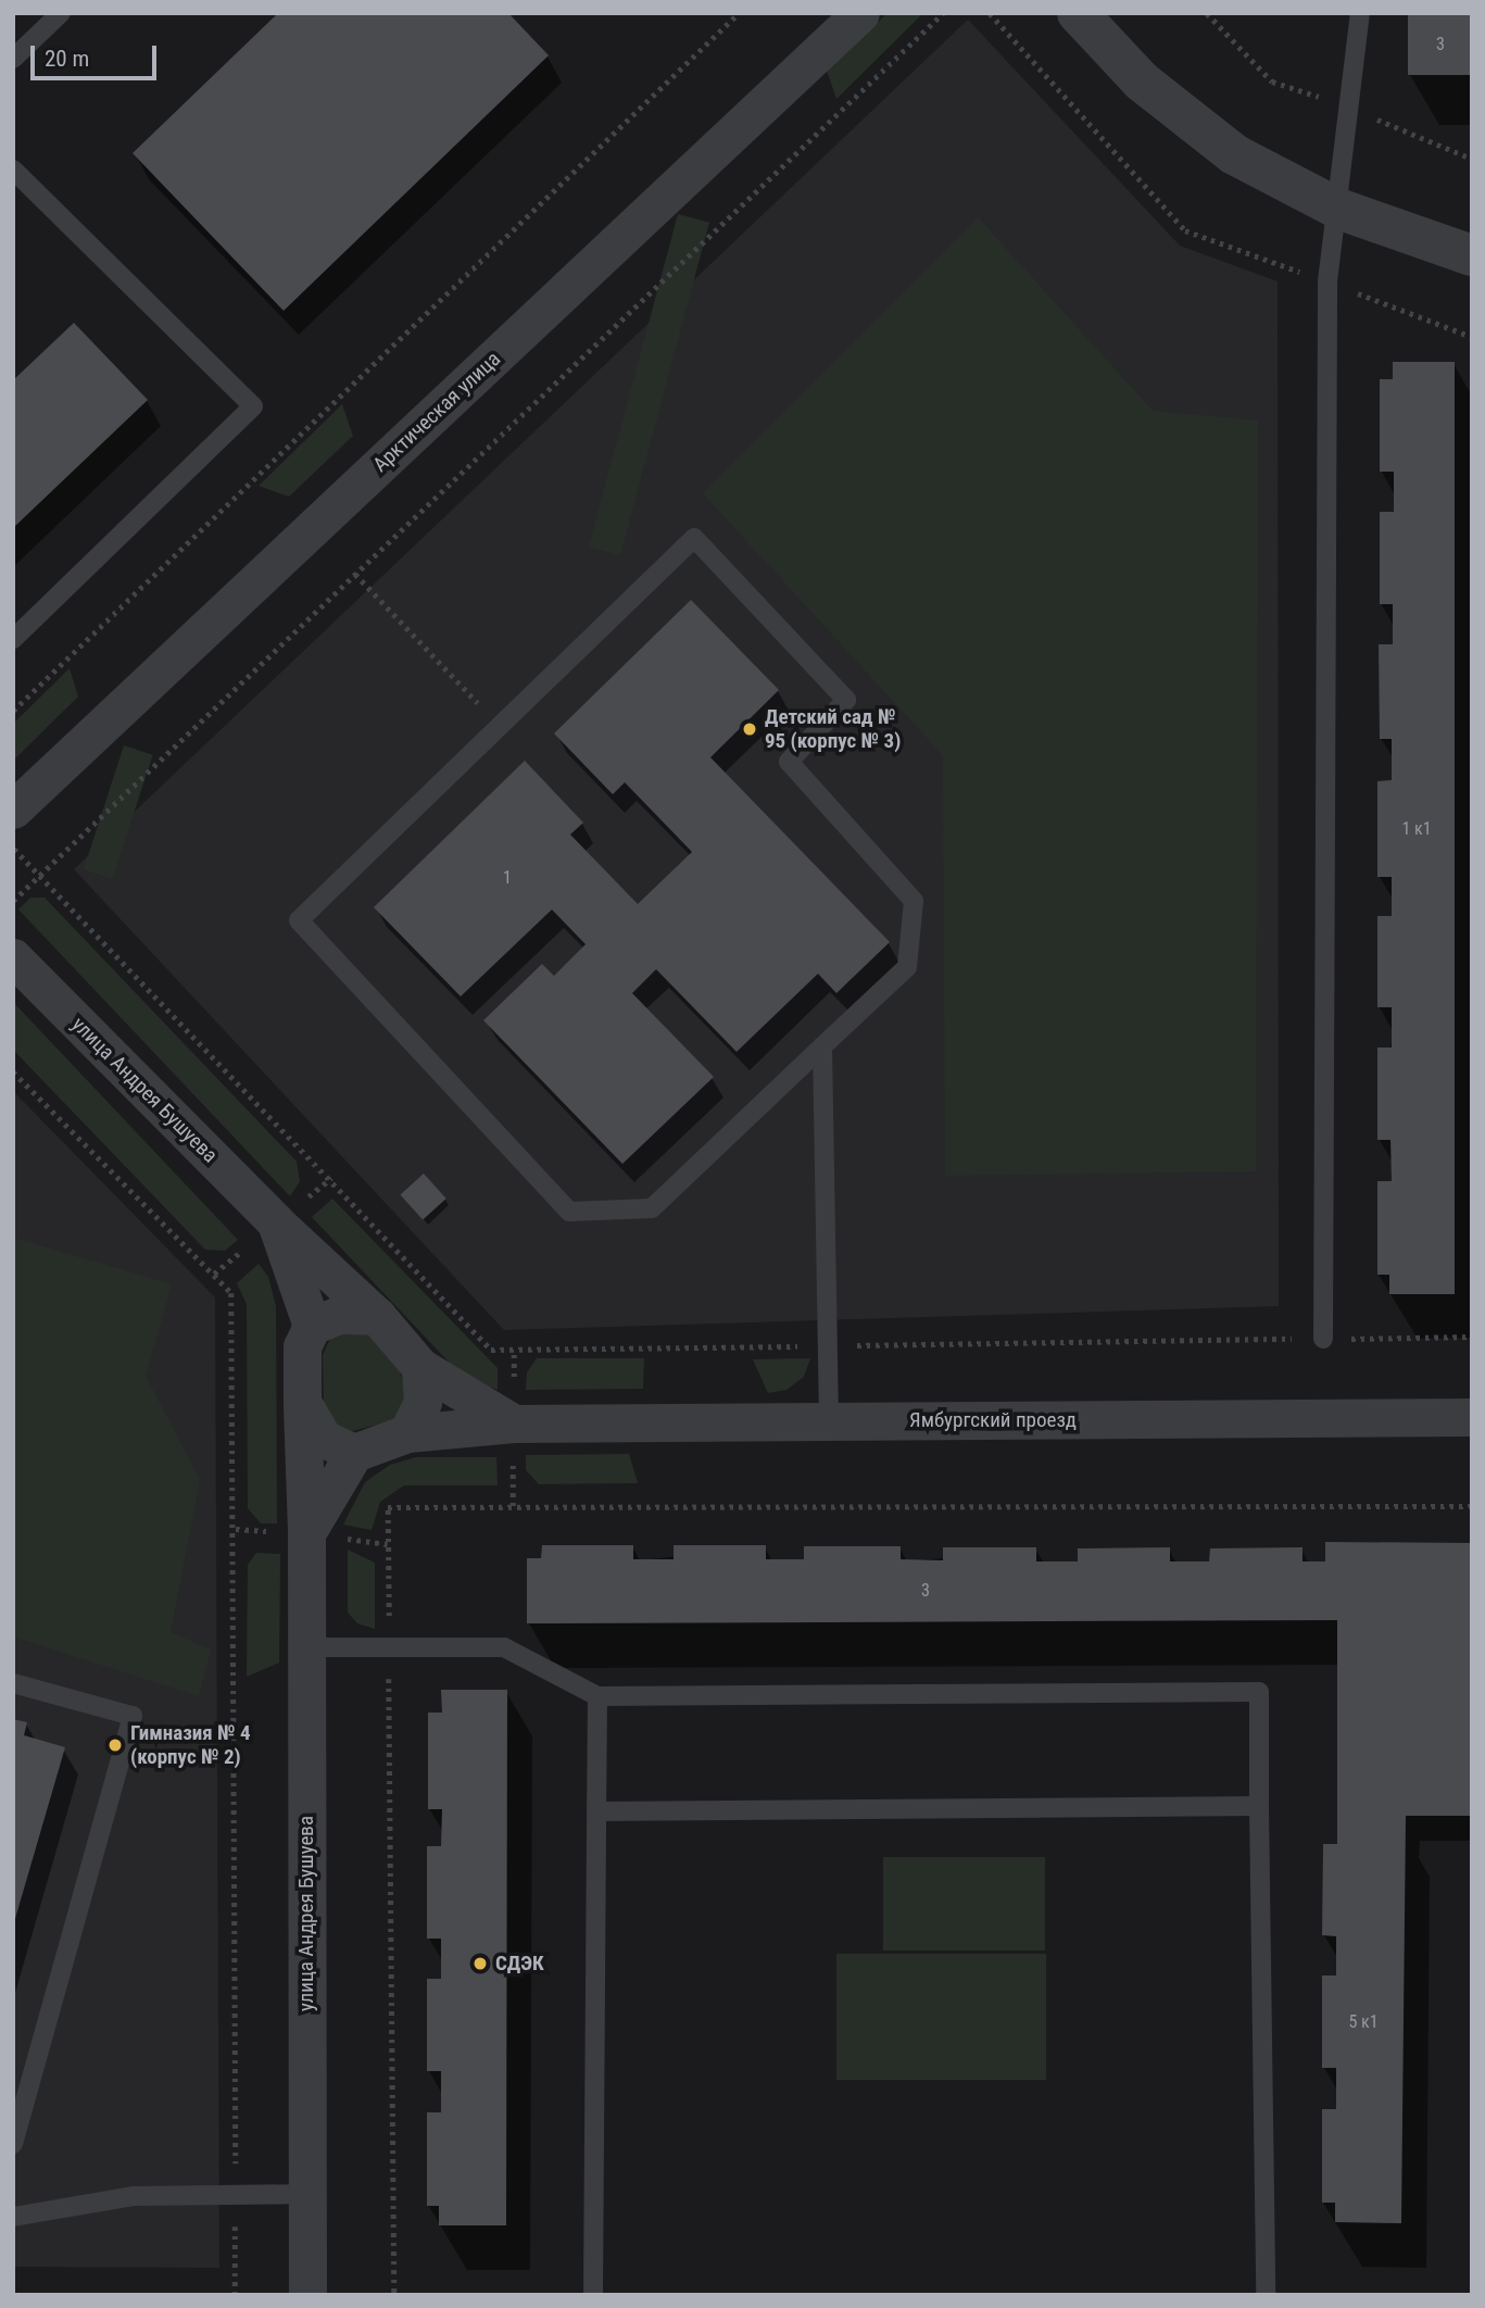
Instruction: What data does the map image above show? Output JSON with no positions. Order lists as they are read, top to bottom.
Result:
{
  "streets": {
    "street": ["Арктическая улица", "улица Андрея Бушуева", "Ямбургский проезд"]
  },
  "crossings": [
    ["улица Андрея Бушуева", "Ямбургский проезд"]
  ],
  "places": ["Детский сад № 95 (корпус № 3)", "Гимназия № 4 (корпус № 2)", "СДЭК"],
  "house_numbers": [
    "3",
    "1 к1",
    "1",
    "3",
    "5 к1"
  ],
  "scale_bar": "20 m"
}
